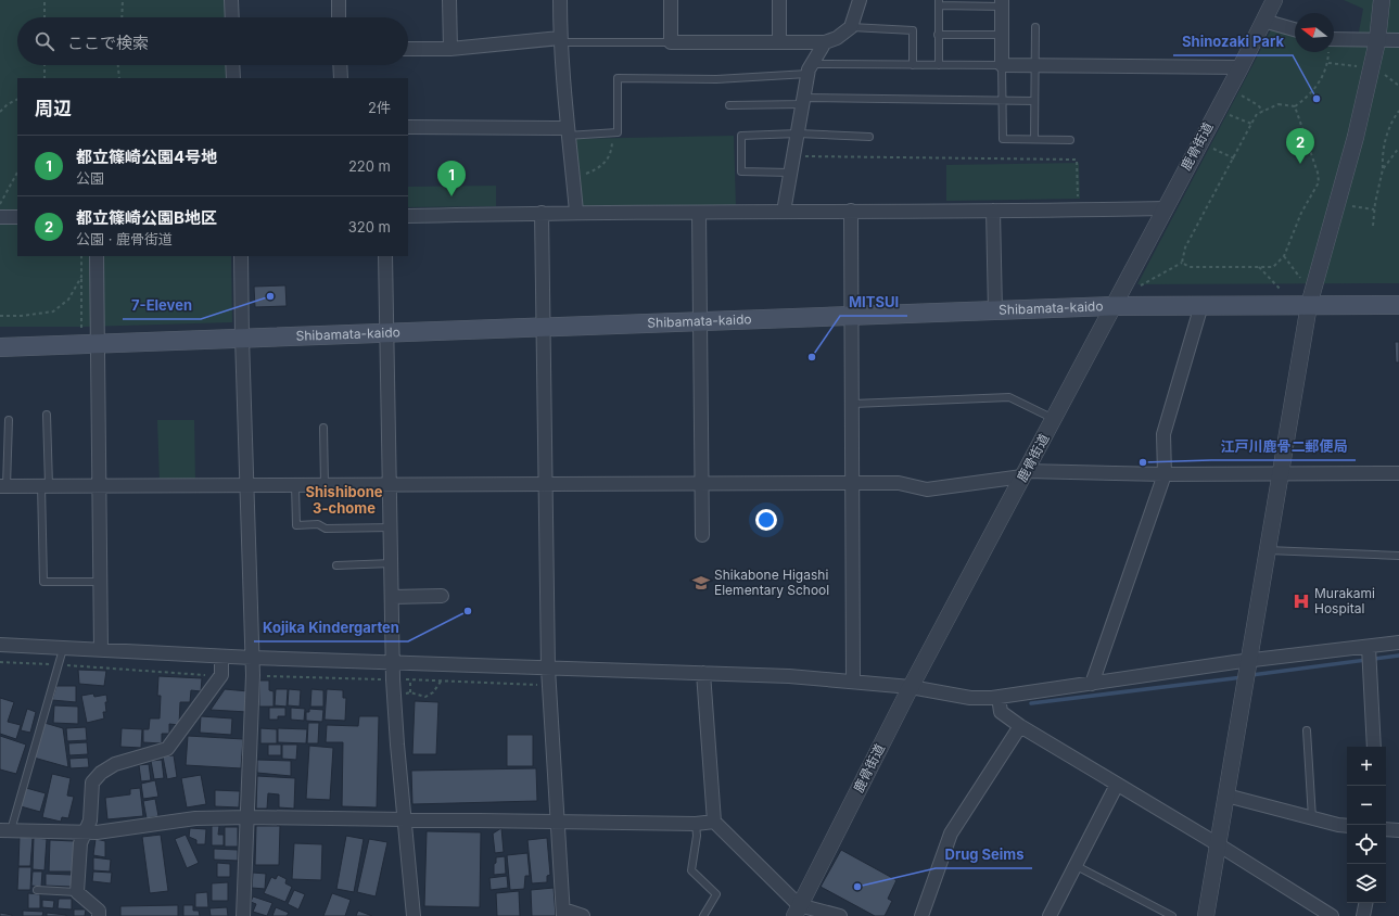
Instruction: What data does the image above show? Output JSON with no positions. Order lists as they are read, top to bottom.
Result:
{
  "streets": {
    "main road": ["Shibamata-kaido"],
    "street": ["鹿骨街道"]
  },
  "crossings": [
    ["鹿骨街道", "Shibamata-kaido"]
  ],
  "districts": ["Shishibone 3-chome"],
  "places": {
    "other": [
      "Shinozaki Park",
      "7-Eleven",
      "MITSUI",
      "江戸川鹿骨二郵便局",
      "Kojika Kindergarten",
      "Drug Seims"
    ],
    "school or university": ["Shikabone Higashi Elementary School"],
    "hospital": ["Murakami Hospital"]
  },
  "north": "left",
  "page": {
    "search": "ここで検索",
    "heading": ["周辺", "2件"],
    "pins": ["2", "1"],
    "list": [
      {
        "mark": "1",
        "name": "都立篠崎公園4号地",
        "note": "公園",
        "value": "220 m"
      },
      {
        "mark": "2",
        "name": "都立篠崎公園B地区",
        "note": "公園 · 鹿骨街道",
        "value": "320 m"
      }
    ],
    "map_buttons": ["+", "−"]
  }
}
